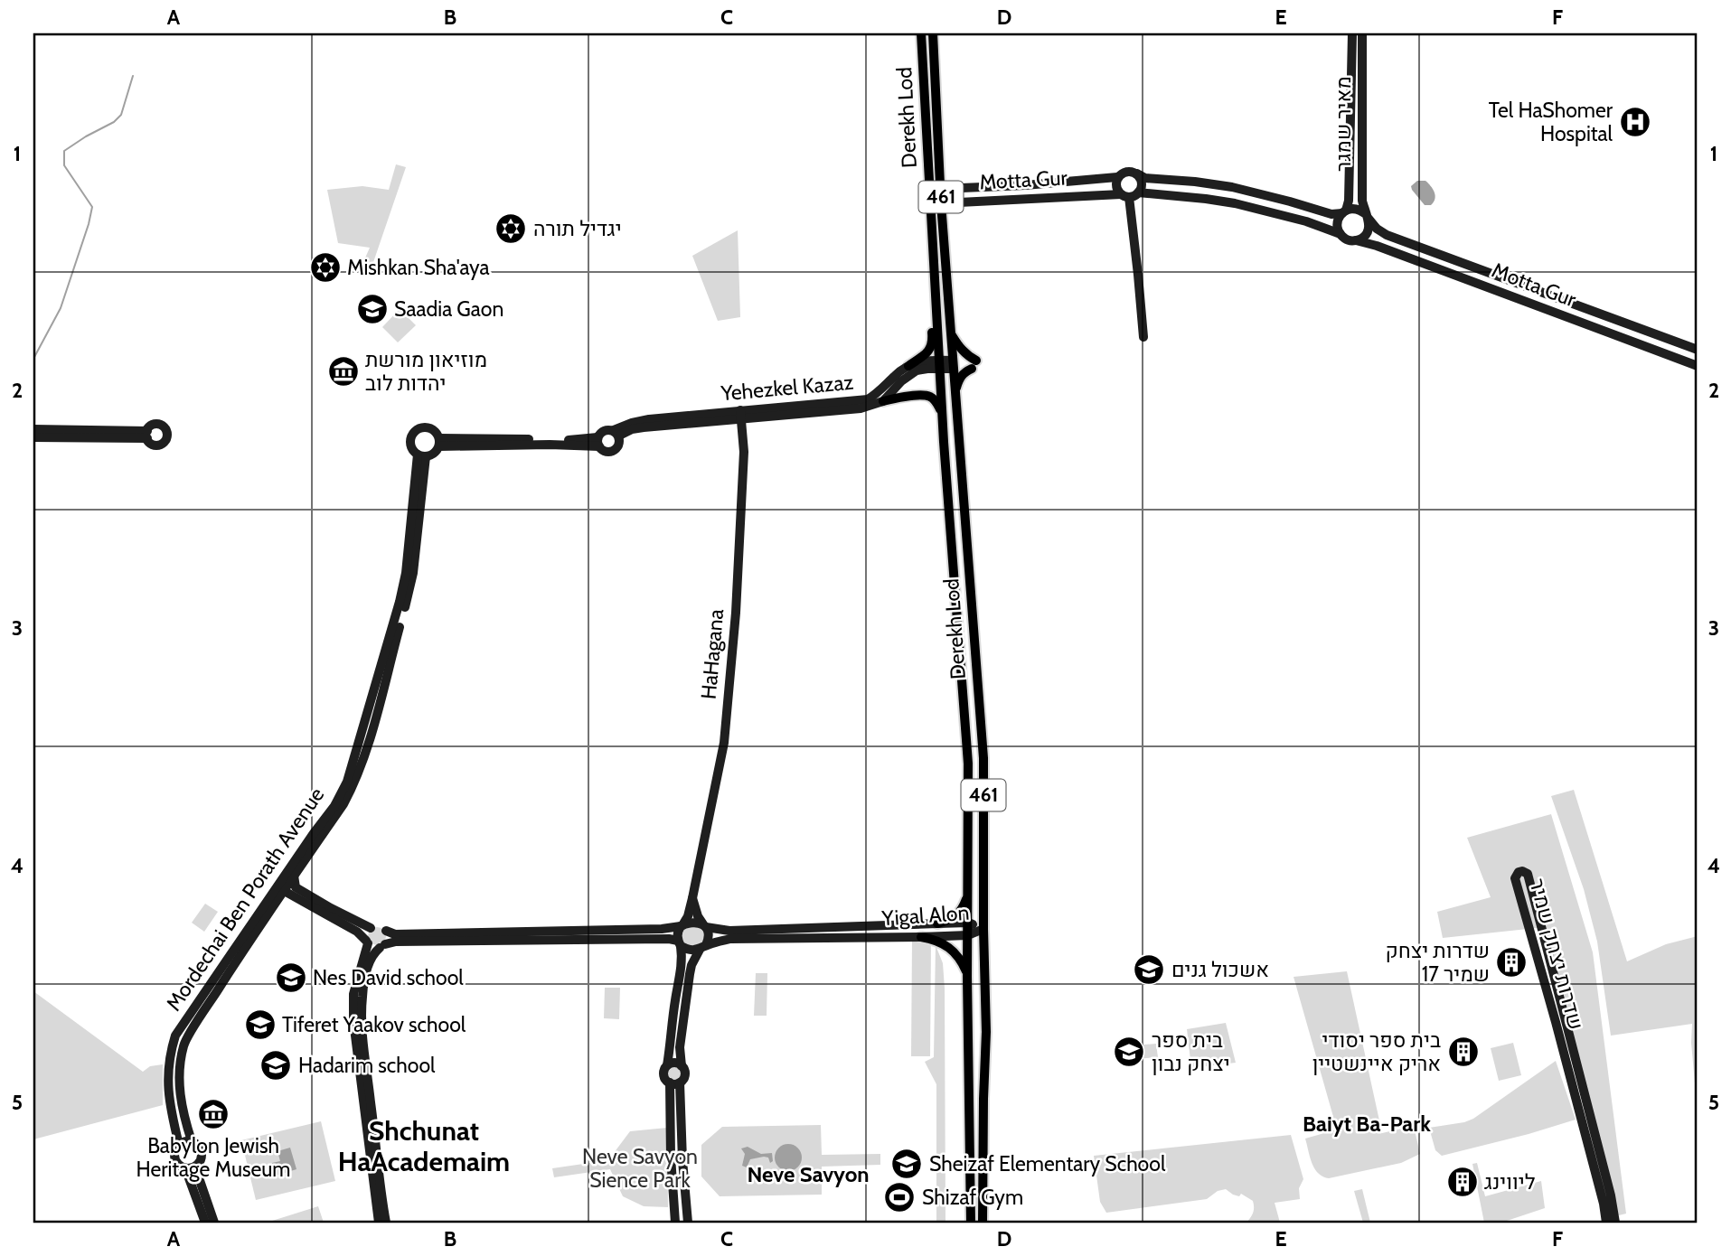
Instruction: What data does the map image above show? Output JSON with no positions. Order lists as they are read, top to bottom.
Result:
{
  "streets": {
    "main road": ["Derekh Lod", "461"],
    "street": [
      "מאיר שמגר",
      "Motta Gur",
      "Yehezkel Kazaz",
      "HaHagana",
      "Mordechai Ben Porath Avenue",
      "Yigal Alon",
      "שדרות יצחק שמיר"
    ]
  },
  "crossings": [
    ["Derekh Lod", "Motta Gur"],
    ["Derekh Lod", "Yehezkel Kazaz"],
    ["Derekh Lod", "Yigal Alon"],
    ["מאיר שמגר", "Motta Gur"],
    ["Yehezkel Kazaz", "HaHagana"],
    ["HaHagana", "Yigal Alon"]
  ],
  "districts": ["Baiyt Ba-Park", "Shchunat HaAcademaim", "Neve Savyon"],
  "parks": ["Neve Savyon Sience Park"],
  "places": {
    "hospital": ["Tel HaShomer Hospital"],
    "synagogue": ["יגדיל תורה", "Mishkan Sha'aya"],
    "school or university": [
      "Saadia Gaon",
      "אשכול גנים",
      "Nes David school",
      "Tiferet Yaakov school",
      "בית ספר יצחק נבון",
      "Hadarim school",
      "Sheizaf Elementary School"
    ],
    "museum": ["מוזיאון מורשת יהדות לוב", "Babylon Jewish Heritage Museum"],
    "building": ["שדרות יצחק שמיר 17", "בית ספר יסודי אריק איינשטיין", "ליווינג"],
    "sports": ["Shizaf Gym"]
  },
  "grid": {
    "columns": [
      "A",
      "B",
      "C",
      "D",
      "E",
      "F"
    ],
    "rows": [
      "1",
      "2",
      "3",
      "4",
      "5"
    ]
  }
}
